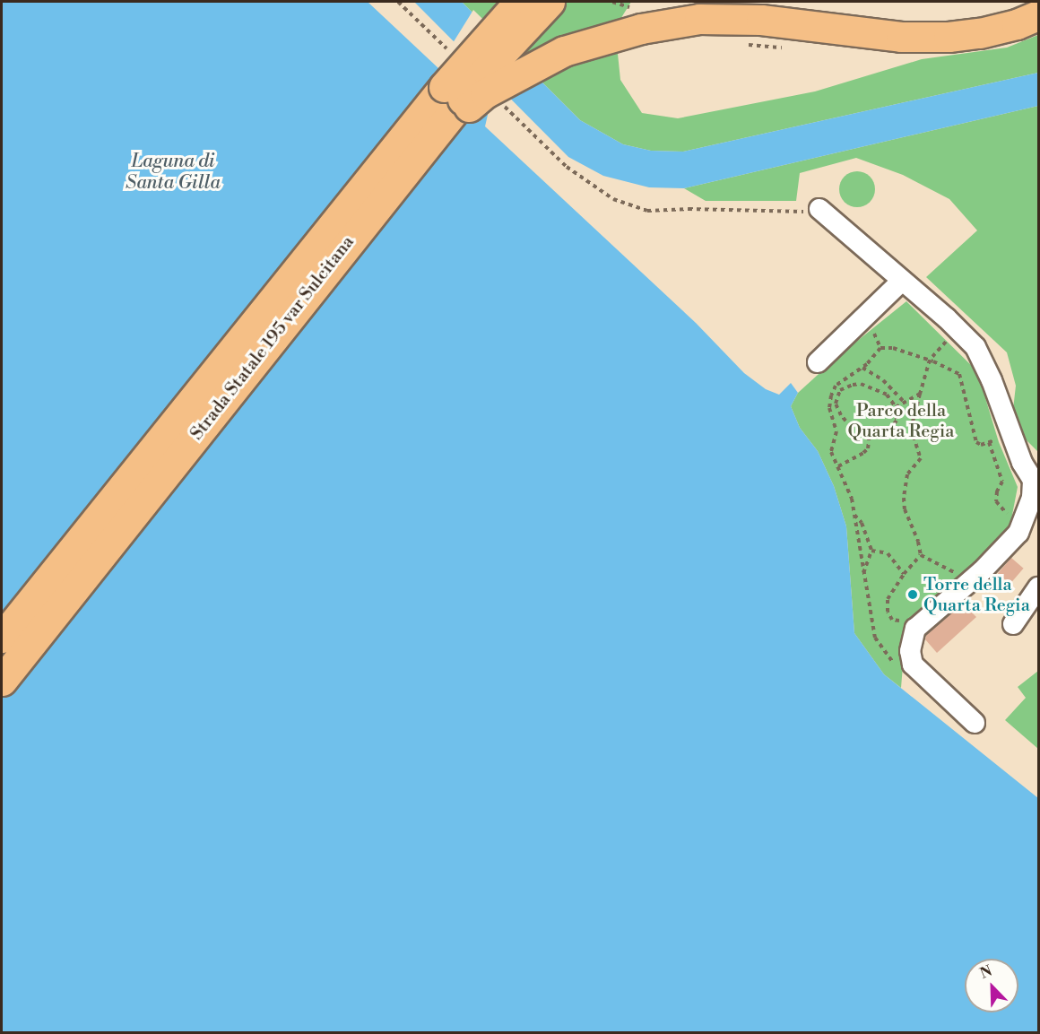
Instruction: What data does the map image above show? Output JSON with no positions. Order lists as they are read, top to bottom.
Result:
{
  "streets": {
    "highway": ["Strada Statale 195 var Sulcitana"]
  },
  "water": ["Laguna di Santa Gilla"],
  "parks": ["Parco della Quarta Regia"],
  "places": ["Torre della Quarta Regia"],
  "north": "top left"
}
